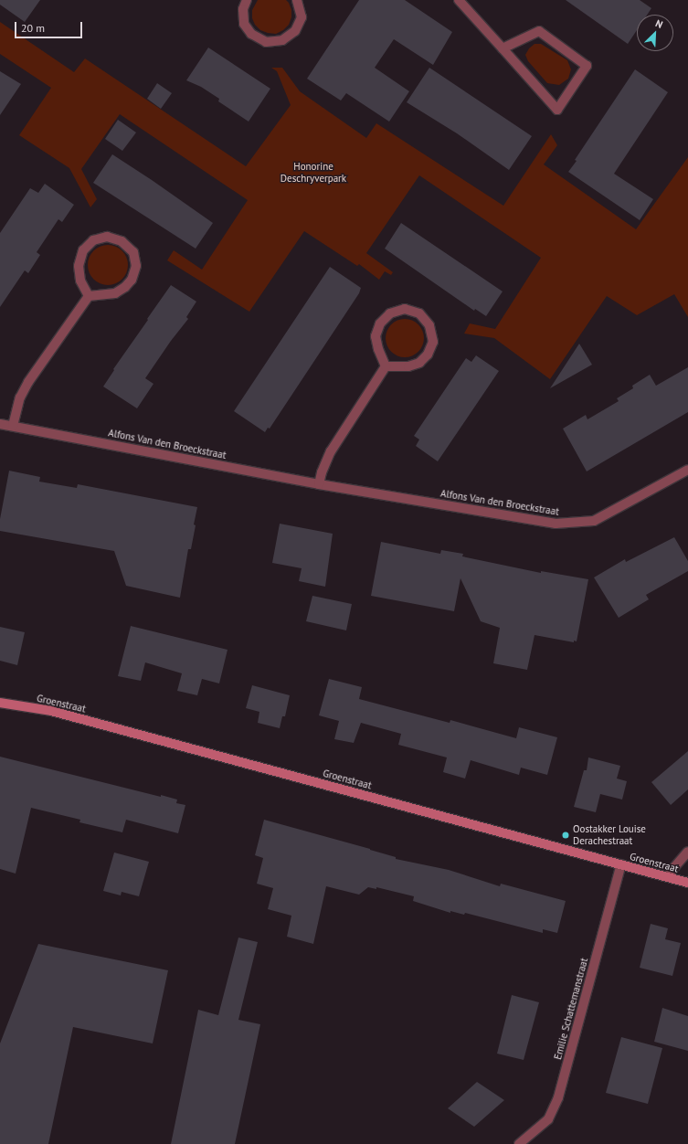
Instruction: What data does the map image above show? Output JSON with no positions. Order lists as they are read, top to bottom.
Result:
{
  "streets": {
    "street": ["Alfons Van den Broeckstraat", "Groenstraat", "Emilie Schattemanstraat"]
  },
  "crossings": [
    ["Groenstraat", "Emilie Schattemanstraat"]
  ],
  "parks": ["Honorine Deschryverpark"],
  "places": ["Oostakker Louise Derachestraat"],
  "scale_bar": "20 m",
  "north": "top right"
}
